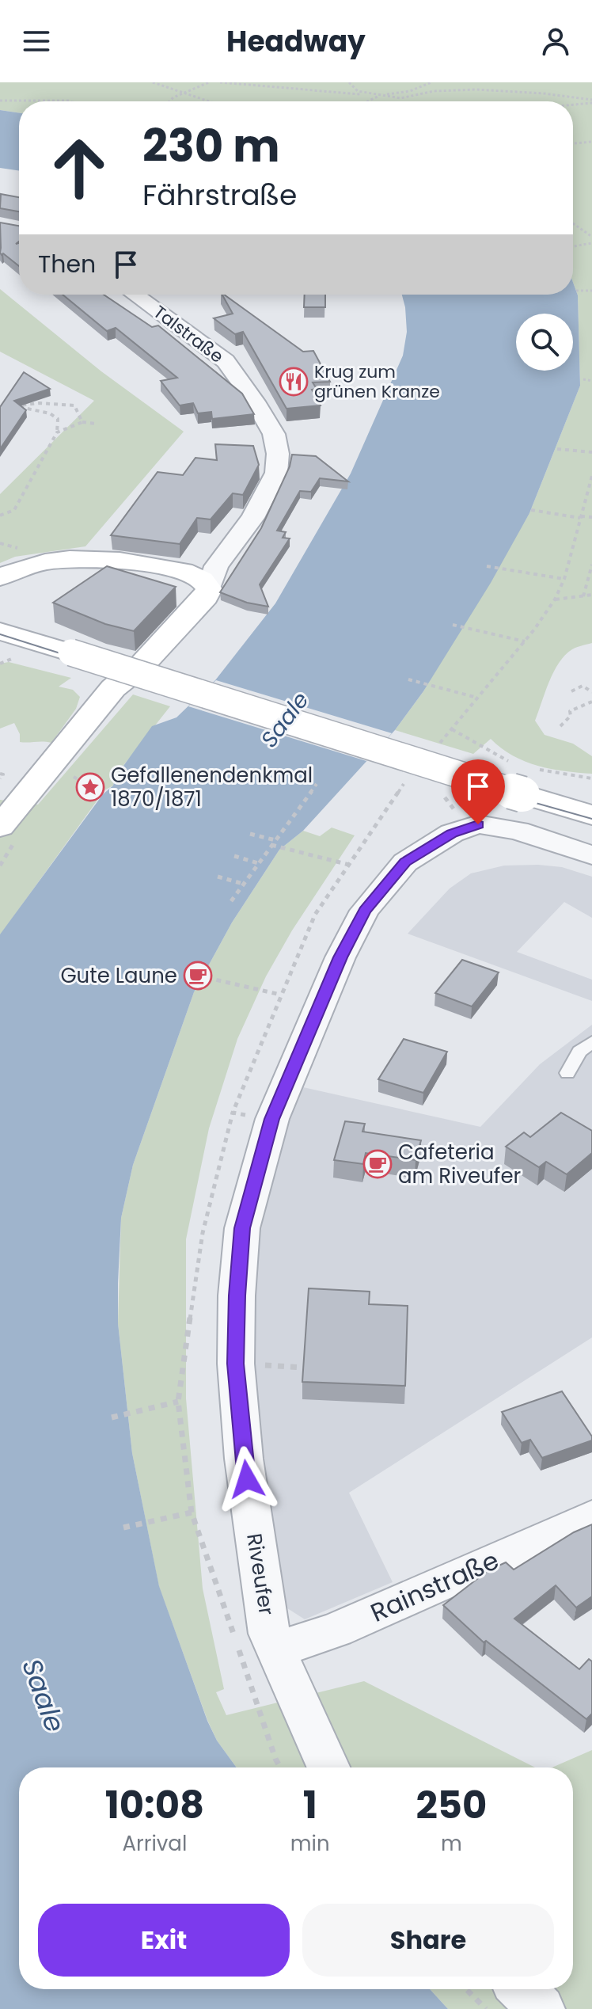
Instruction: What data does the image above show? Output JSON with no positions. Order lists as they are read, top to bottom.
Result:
{
  "streets": {
    "street": ["Talstraße", "Riveufer", "Rainstraße"]
  },
  "crossings": [
    ["Riveufer", "Rainstraße"]
  ],
  "water": ["Saale"],
  "places": {
    "restaurant": ["Krug zum grünen Kranze"],
    "place": ["Gefallenendenkmal 1870/1871"],
    "cafe": ["Gute Laune", "Cafeteria am Riveufer"]
  },
  "page": {
    "header": "Headway",
    "turn": ["230 m", "Fährstraße"],
    "then": "Then",
    "eta": [
      "10:08",
      "Arrival",
      "1",
      "min",
      "250",
      "m"
    ],
    "buttons": ["Exit", "Share"]
  }
}
